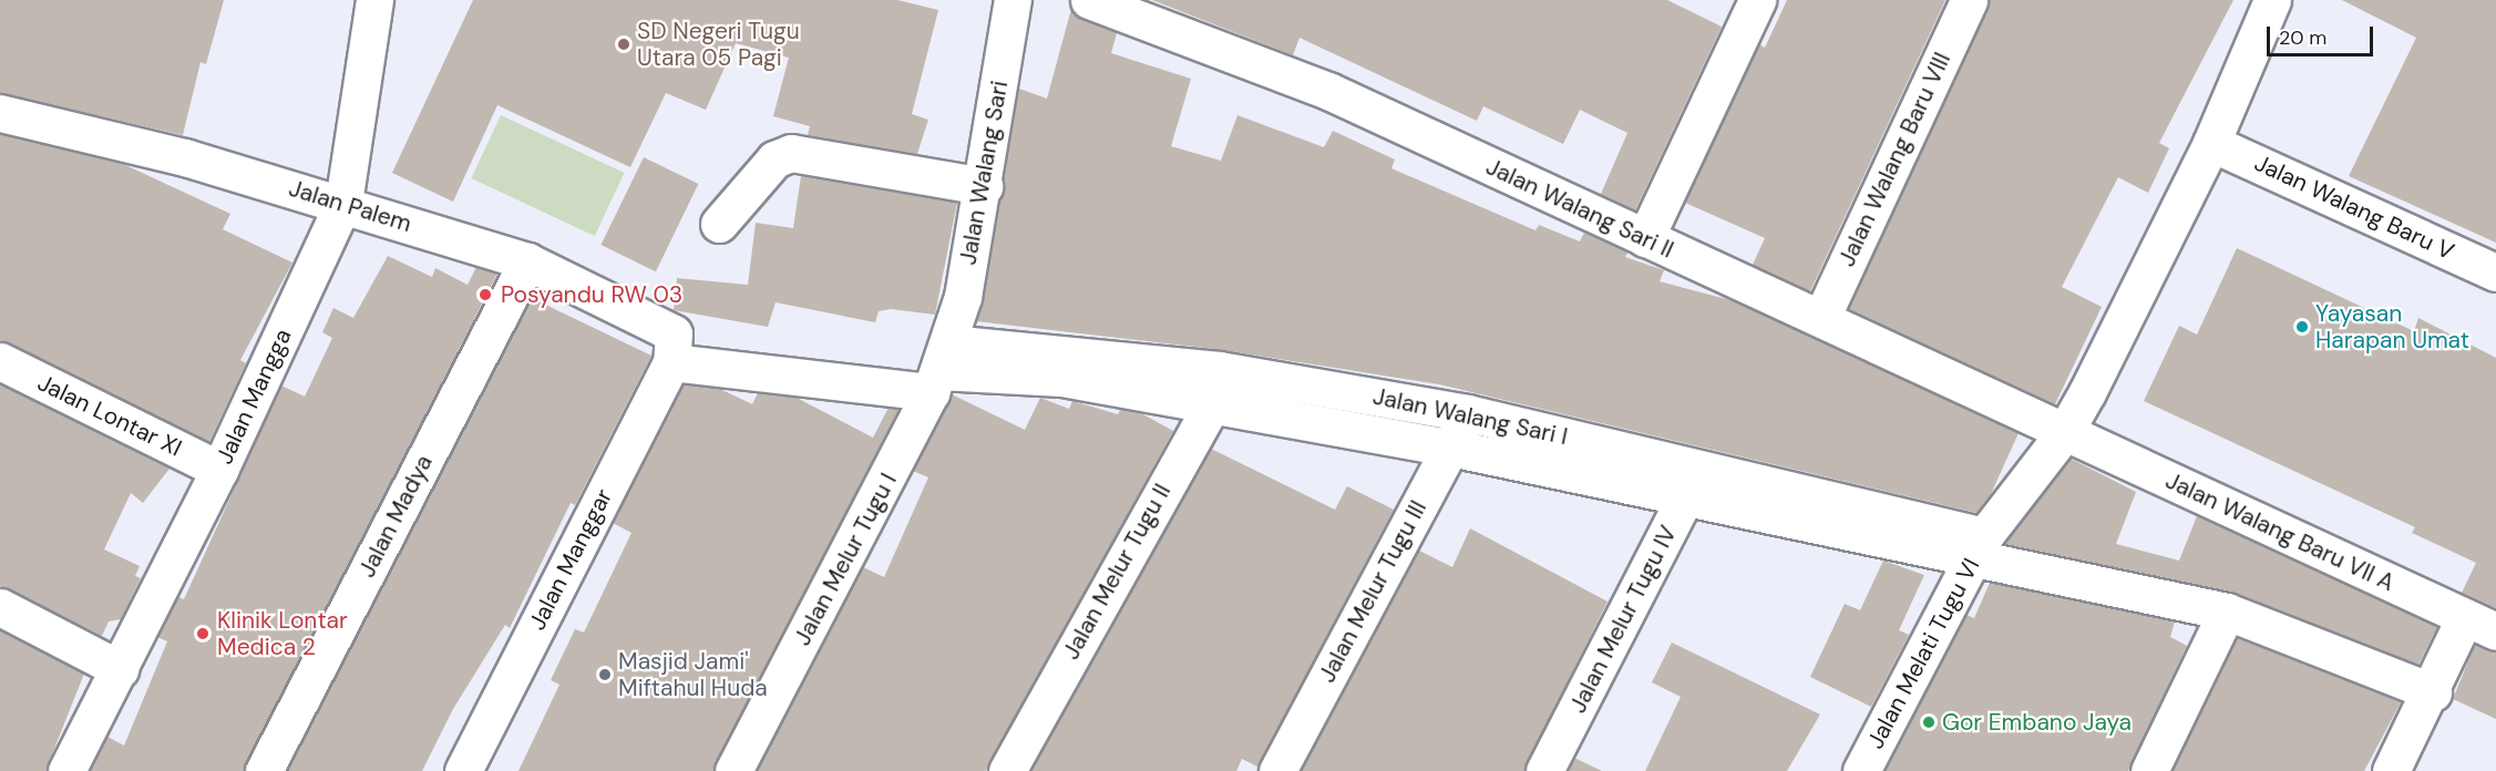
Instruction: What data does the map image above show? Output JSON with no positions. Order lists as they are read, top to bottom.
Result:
{
  "streets": {
    "street": [
      "Jalan Walang Baru VIII",
      "Jalan Walang Sari",
      "Jalan Palem",
      "Jalan Walang Baru V",
      "Jalan Walang Sari II",
      "Jalan Mangga",
      "Jalan Lontar XI",
      "Jalan Walang Sari I",
      "Jalan Madya",
      "Jalan Walang Baru VII A",
      "Jalan Manggar",
      "Jalan Melur Tugu I",
      "Jalan Melur Tugu II",
      "Jalan Melur Tugu III",
      "Jalan Melur Tugu IV",
      "Jalan Melati Tugu VI"
    ]
  },
  "crossings": [
    ["Jalan Walang Baru VIII", "Jalan Walang Sari II"],
    ["Jalan Walang Sari", "Jalan Walang Sari I"],
    ["Jalan Walang Sari", "Jalan Melur Tugu I"],
    ["Jalan Palem", "Jalan Mangga"],
    ["Jalan Palem", "Jalan Walang Sari I"],
    ["Jalan Palem", "Jalan Madya"],
    ["Jalan Palem", "Jalan Manggar"],
    ["Jalan Walang Baru V", "Jalan Melati Tugu VI"],
    ["Jalan Walang Sari II", "Jalan Walang Baru VII A"],
    ["Jalan Walang Sari II", "Jalan Melati Tugu VI"],
    ["Jalan Mangga", "Jalan Lontar XI"],
    ["Jalan Walang Sari I", "Jalan Manggar"],
    ["Jalan Walang Sari I", "Jalan Melur Tugu I"],
    ["Jalan Walang Sari I", "Jalan Melur Tugu II"],
    ["Jalan Walang Sari I", "Jalan Melur Tugu III"],
    ["Jalan Walang Sari I", "Jalan Melur Tugu IV"],
    ["Jalan Walang Sari I", "Jalan Melati Tugu VI"],
    ["Jalan Walang Baru VII A", "Jalan Melati Tugu VI"]
  ],
  "places": [
    "SD Negeri Tugu Utara 05 Pagi",
    "Posyandu RW 03",
    "Yayasan Harapan Umat",
    "Klinik Lontar Medica 2",
    "Masjid Jami' Miftahul Huda",
    "Gor Embano Jaya"
  ],
  "scale_bar": "20 m"
}
